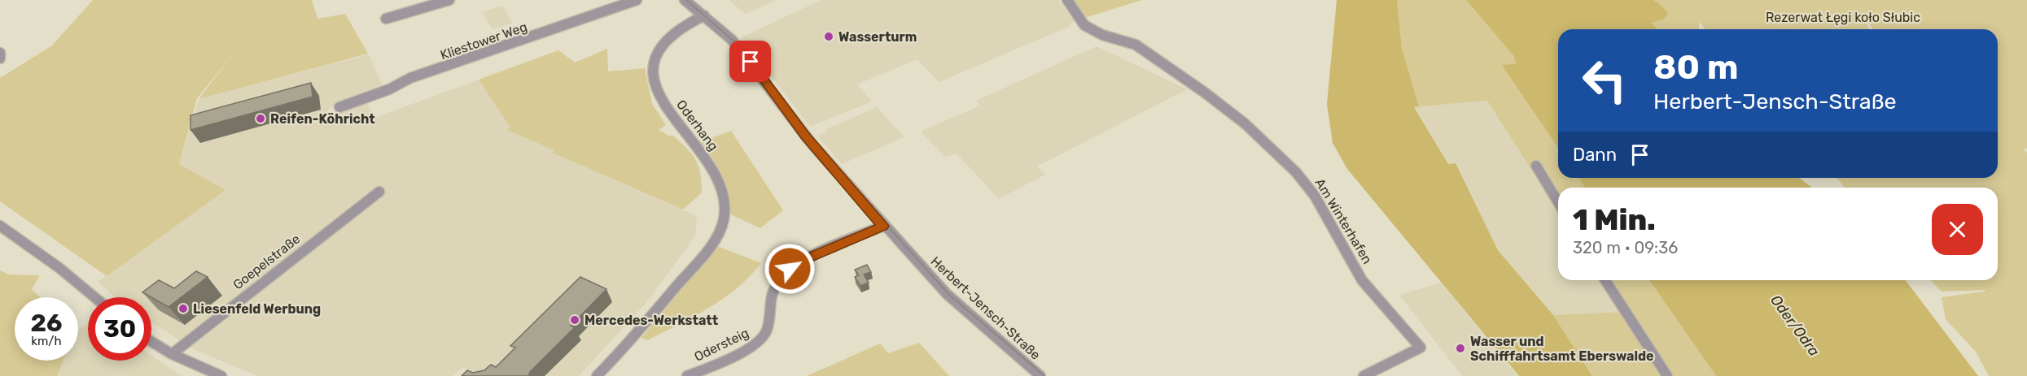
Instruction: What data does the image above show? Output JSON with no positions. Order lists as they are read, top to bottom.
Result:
{
  "streets": {
    "street": [
      "Kliestower Weg",
      "Oderhang",
      "Am Winterhafen",
      "Goepelstraße",
      "Herbert-Jensch-Straße",
      "Odersteig"
    ]
  },
  "crossings": [
    ["Oderhang", "Herbert-Jensch-Straße"],
    ["Herbert-Jensch-Straße", "Odersteig"]
  ],
  "water": ["Oder/Odra"],
  "parks": ["Rezerwat Łęgi koło Słubic"],
  "places": [
    "Wasserturm",
    "Reifen-Köhricht",
    "Liesenfeld Werbung",
    "Mercedes-Werkstatt",
    "Wasser und Schifffahrtsamt Eberswalde"
  ],
  "page": {
    "turn": ["80 m", "Herbert-Jensch-Straße"],
    "then": "Dann",
    "heading": ["1 Min.", "320 m · 09:36"],
    "speed": "26 km/h",
    "limit": "30"
  }
}
